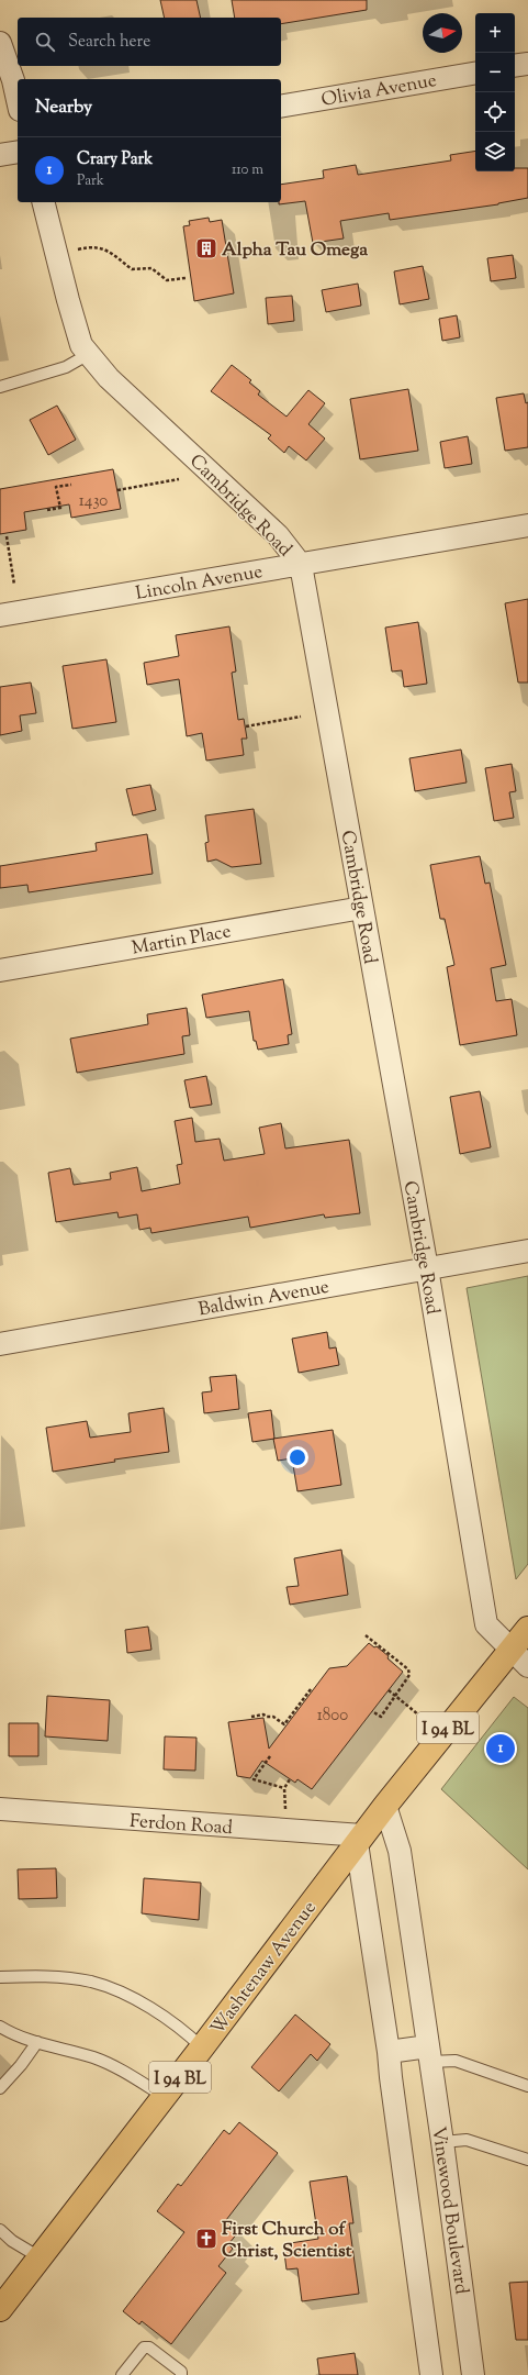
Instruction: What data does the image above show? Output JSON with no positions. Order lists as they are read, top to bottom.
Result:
{
  "streets": {
    "main road": ["I 94 BL", "Washtenaw Avenue"],
    "street": [
      "Olivia Avenue",
      "Cambridge Road",
      "Lincoln Avenue",
      "Martin Place",
      "Baldwin Avenue",
      "Ferdon Road",
      "Vinewood Boulevard"
    ]
  },
  "crossings": [
    ["Cambridge Road", "Lincoln Avenue"],
    ["Cambridge Road", "Martin Place"],
    ["Cambridge Road", "Baldwin Avenue"],
    ["Cambridge Road", "Washtenaw Avenue"],
    ["Ferdon Road", "Washtenaw Avenue"],
    ["Washtenaw Avenue", "Vinewood Boulevard"]
  ],
  "places": {
    "building": ["Alpha Tau Omega"],
    "church": ["First Church of Christ, Scientist"]
  },
  "house_numbers": ["1430", "1800"],
  "north": "right",
  "page": {
    "map_buttons": ["+", "−"],
    "search": "Search here",
    "heading": "Nearby",
    "list": [
      {
        "mark": "1",
        "name": "Crary Park",
        "note": "Park",
        "value": "110 m"
      }
    ],
    "pins": "1"
  }
}
